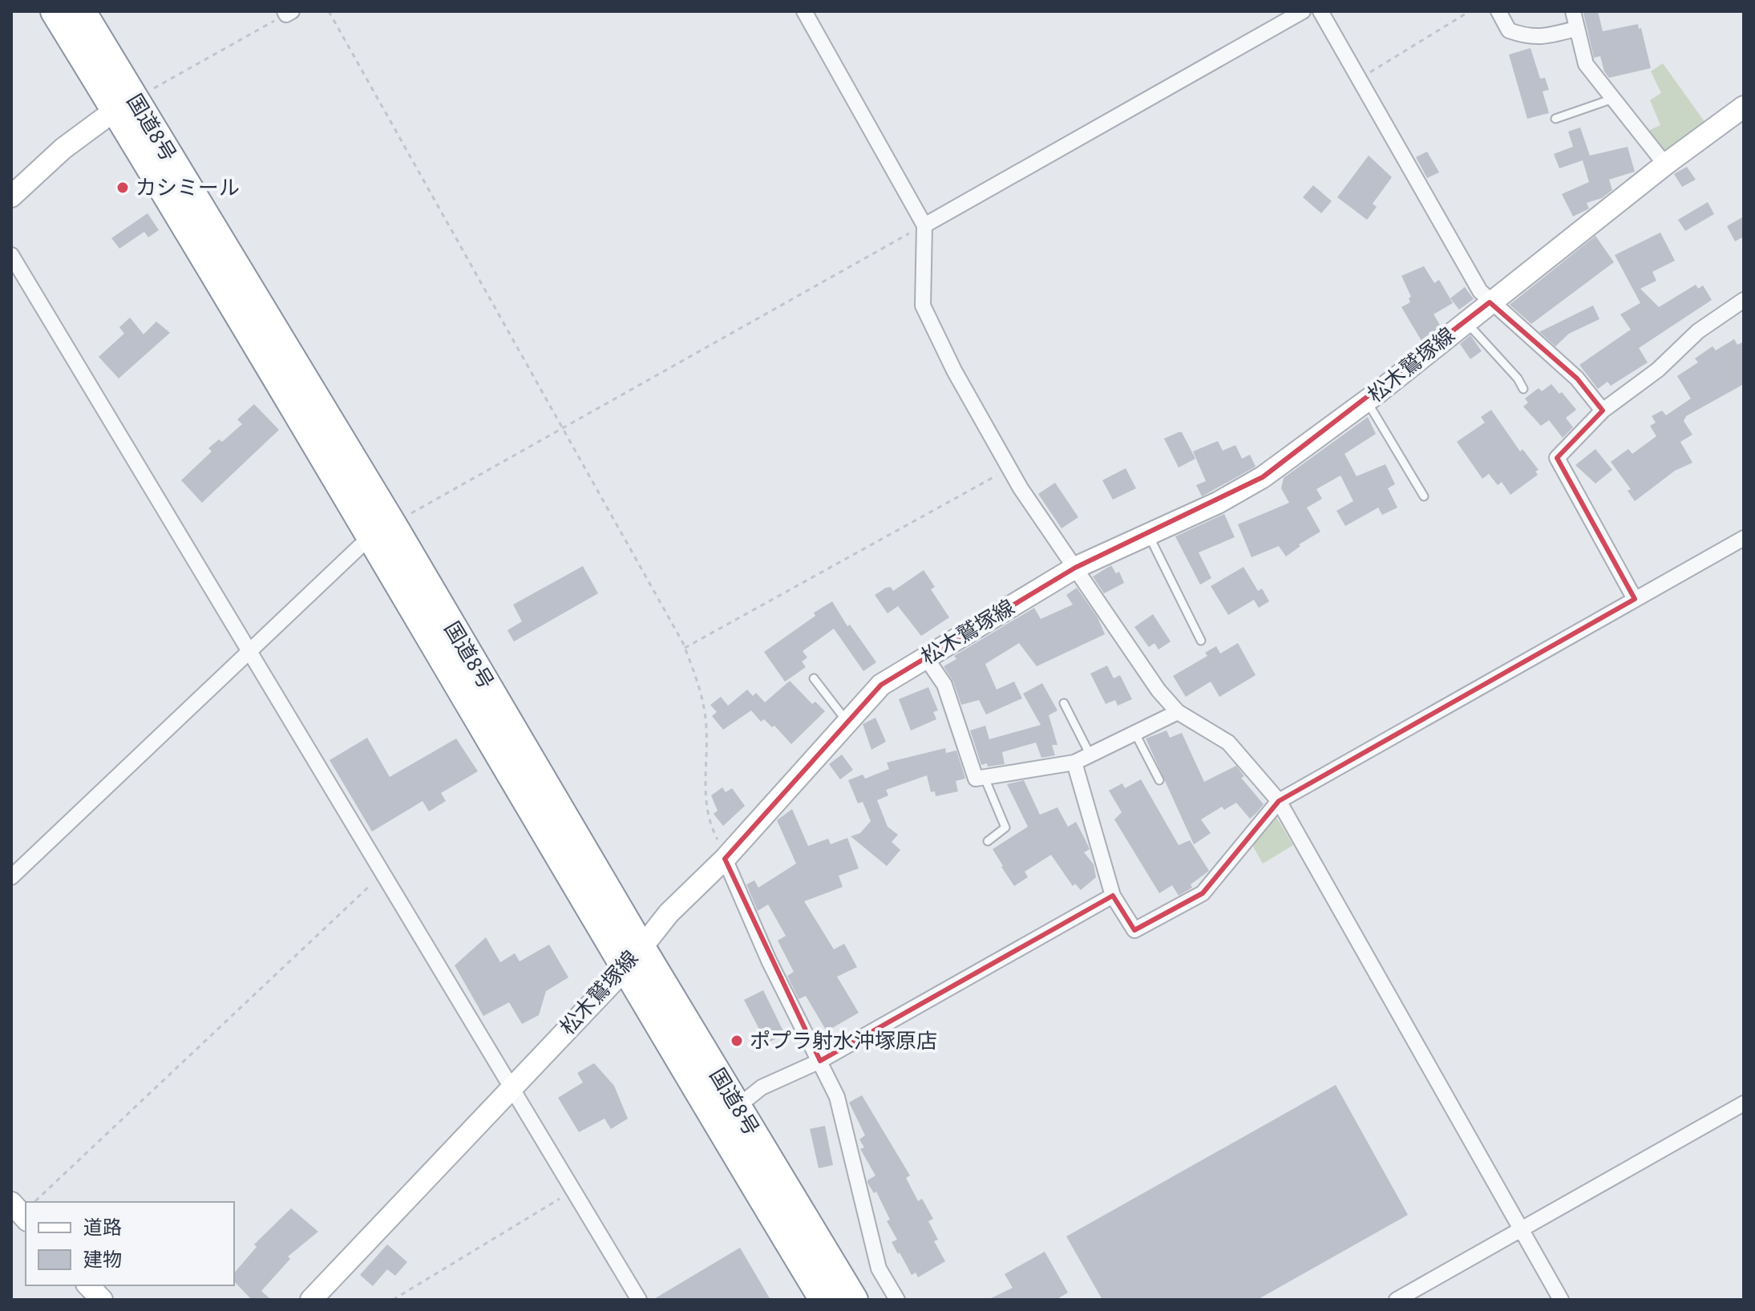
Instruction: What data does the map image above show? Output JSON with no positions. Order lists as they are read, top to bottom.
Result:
{
  "streets": {
    "highway": ["国道8号"],
    "main road": ["松木鷲塚線"]
  },
  "crossings": [
    ["国道8号", "松木鷲塚線"]
  ],
  "places": ["カシミール", "ポプラ射水沖塚原店"],
  "legend": ["道路", "建物"]
}
